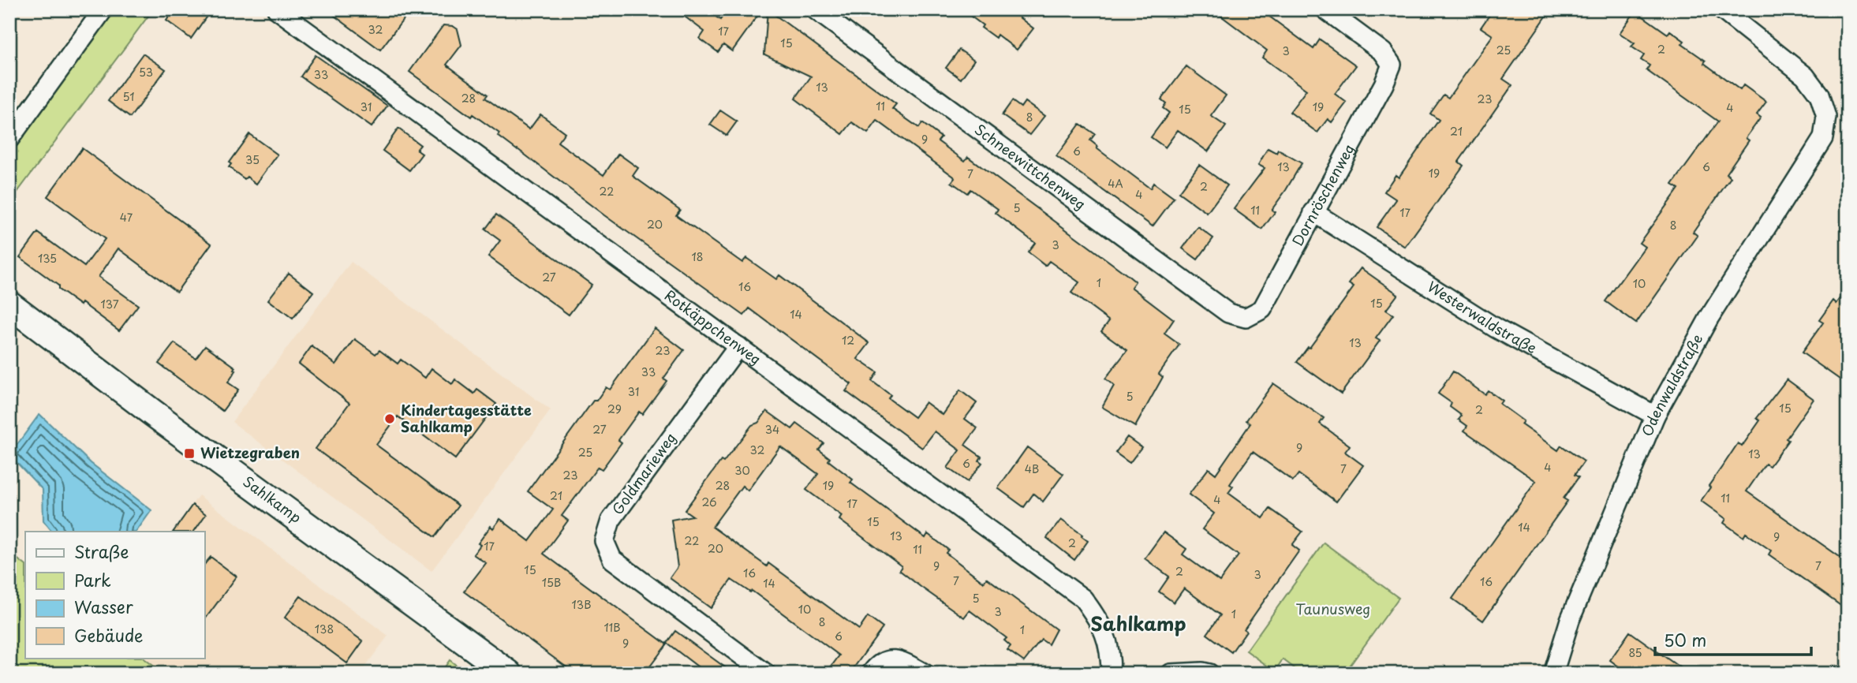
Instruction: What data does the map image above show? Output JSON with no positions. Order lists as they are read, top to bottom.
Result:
{
  "streets": {
    "street": [
      "Schneewittchenweg",
      "Dornröschenweg",
      "Westerwaldstraße",
      "Rotkäppchenweg",
      "Odenwaldstraße",
      "Goldmarieweg",
      "Sahlkamp"
    ]
  },
  "crossings": [
    ["Schneewittchenweg", "Dornröschenweg"],
    ["Dornröschenweg", "Westerwaldstraße"],
    ["Westerwaldstraße", "Odenwaldstraße"],
    ["Rotkäppchenweg", "Goldmarieweg"]
  ],
  "districts": ["Sahlkamp"],
  "parks": ["Taunusweg"],
  "places": {
    "other": ["Kindertagesstätte Sahlkamp"],
    "transit": ["Wietzegraben"]
  },
  "house_numbers": [
    "32",
    "17",
    "15",
    "2",
    "25",
    "3",
    "53",
    "33",
    "13",
    "51",
    "28",
    "23",
    "11",
    "31",
    "19",
    "4",
    "15",
    "8",
    "21",
    "9",
    "6",
    "35",
    "13",
    "6",
    "19",
    "7",
    "4A",
    "2",
    "22",
    "4",
    "5",
    "11",
    "17",
    "47",
    "20",
    "8",
    "3",
    "18",
    "135",
    "27",
    "1",
    "10",
    "16",
    "15",
    "137",
    "14",
    "12",
    "13",
    "23",
    "33",
    "31",
    "5",
    "15",
    "29",
    "2",
    "27",
    "34",
    "9",
    "32",
    "25",
    "13",
    "6",
    "4",
    "4B",
    "7",
    "30",
    "23",
    "28",
    "19",
    "21",
    "11",
    "4",
    "26",
    "17",
    "15",
    "14",
    "13",
    "9",
    "22",
    "2",
    "17",
    "20",
    "11",
    "9",
    "7",
    "15",
    "2",
    "16",
    "3",
    "7",
    "16",
    "15B",
    "14",
    "5",
    "13B",
    "10",
    "3",
    "1",
    "8",
    "11B",
    "138",
    "1",
    "6",
    "9",
    "85"
  ],
  "legend": [
    "Straße",
    "Park",
    "Wasser",
    "Gebäude"
  ],
  "scale_bar": "50 m"
}
